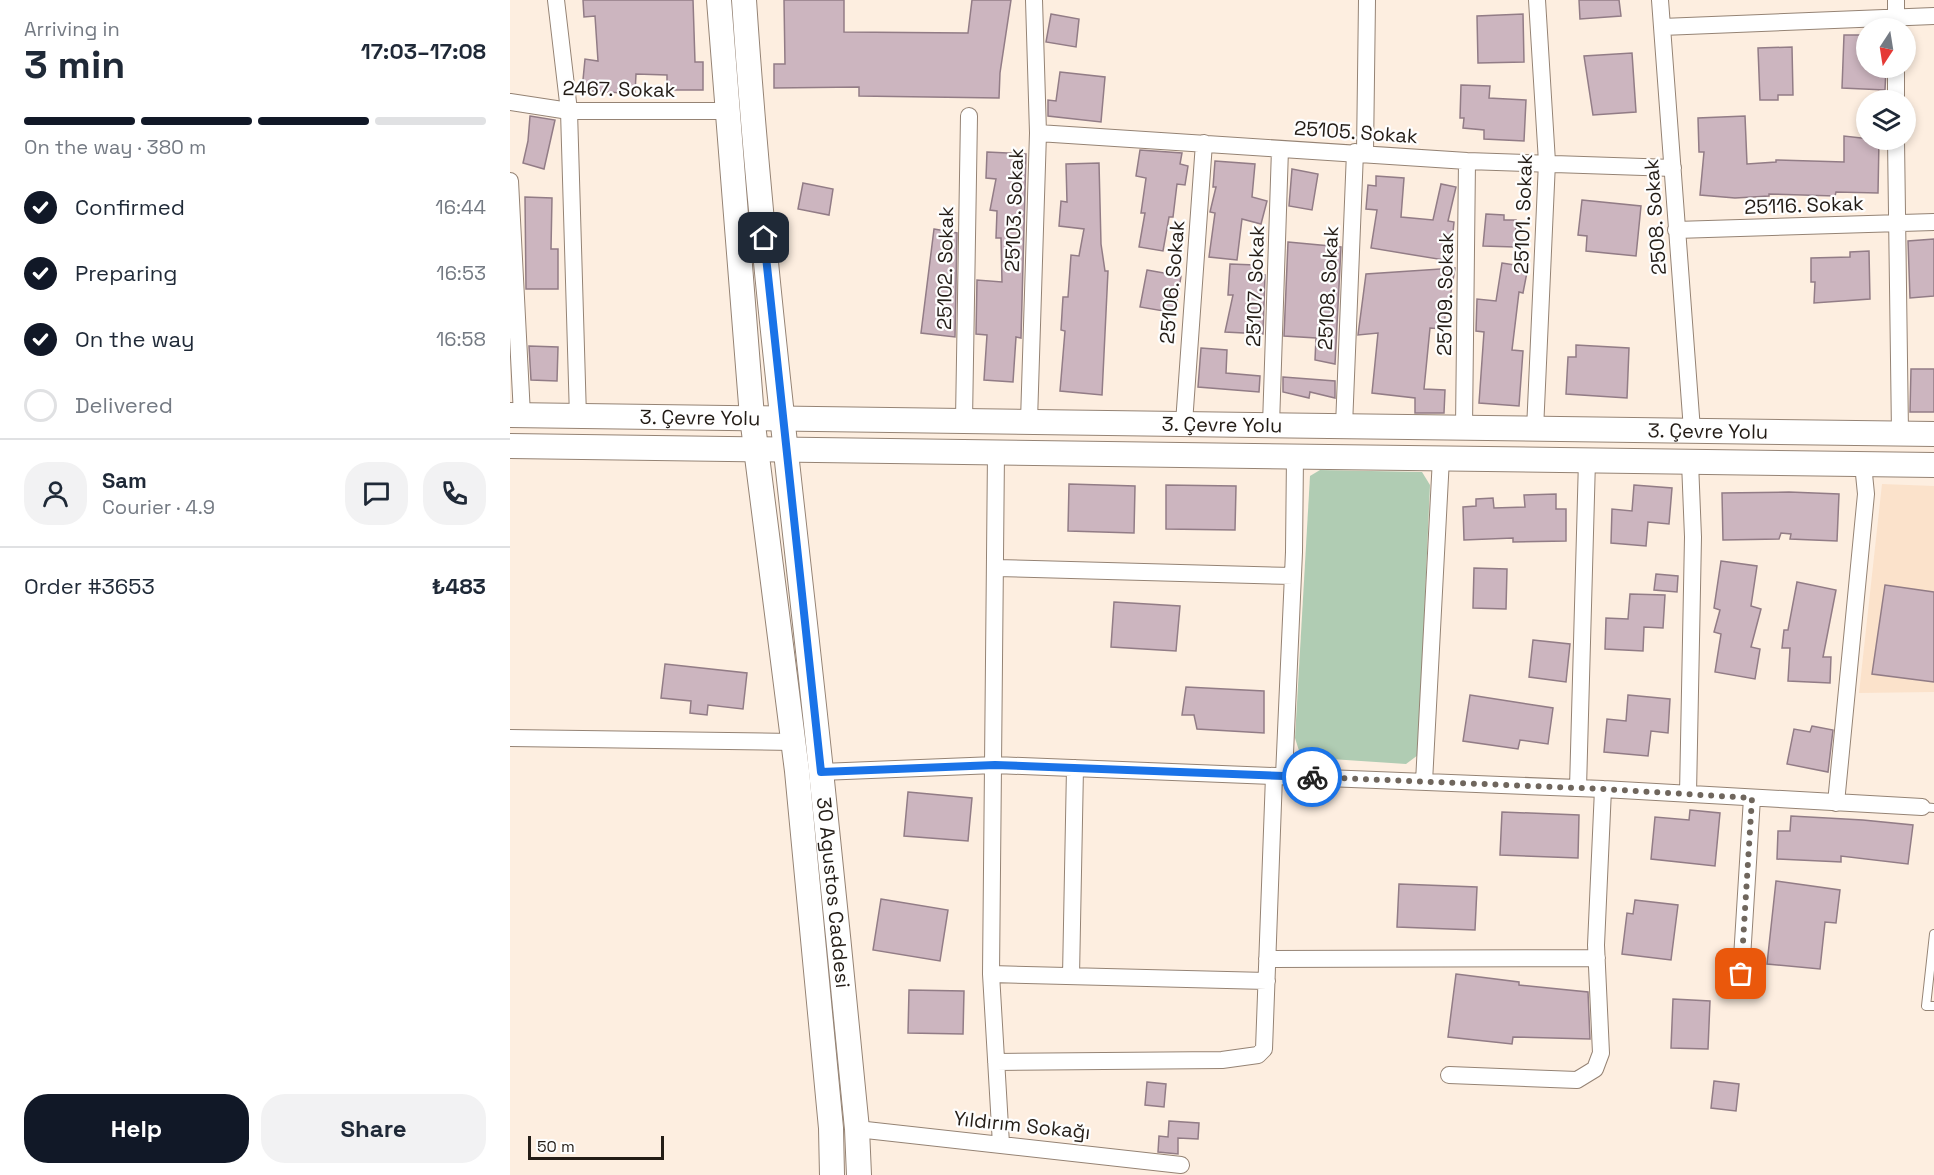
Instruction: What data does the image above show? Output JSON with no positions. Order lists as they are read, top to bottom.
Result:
{
  "streets": {
    "main road": ["3. Çevre Yolu", "30 Agustos Caddesi"],
    "street": [
      "2467. Sokak",
      "25105. Sokak",
      "25116. Sokak",
      "25103. Sokak",
      "25101. Sokak",
      "2508. Sokak",
      "25102. Sokak",
      "25106. Sokak",
      "25107. Sokak",
      "25108. Sokak",
      "25109. Sokak",
      "Yıldırım Sokağı"
    ]
  },
  "crossings": [
    ["2467. Sokak", "30 Agustos Caddesi"],
    ["25105. Sokak", "25103. Sokak"],
    ["25105. Sokak", "25101. Sokak"],
    ["25105. Sokak", "2508. Sokak"],
    ["25105. Sokak", "25106. Sokak"],
    ["25105. Sokak", "25107. Sokak"],
    ["25105. Sokak", "25108. Sokak"],
    ["25105. Sokak", "25109. Sokak"],
    ["25116. Sokak", "2508. Sokak"],
    ["25103. Sokak", "3. Çevre Yolu"],
    ["25101. Sokak", "3. Çevre Yolu"],
    ["2508. Sokak", "3. Çevre Yolu"],
    ["25102. Sokak", "3. Çevre Yolu"],
    ["25106. Sokak", "3. Çevre Yolu"],
    ["25107. Sokak", "3. Çevre Yolu"],
    ["25108. Sokak", "3. Çevre Yolu"],
    ["25109. Sokak", "3. Çevre Yolu"],
    ["3. Çevre Yolu", "30 Agustos Caddesi"],
    ["30 Agustos Caddesi", "Yıldırım Sokağı"]
  ],
  "scale_bar": "50 m",
  "north": "bottom",
  "page": {
    "heading": ["3 min", "Arriving in", "17:03–17:08"],
    "panel": [
      "Sam",
      "Courier · 4.9",
      "Order #3653",
      "₺483"
    ],
    "bar": "On the way · 380 m",
    "list": [
      ["Confirmed", "16:44"],
      ["Preparing", "16:53"],
      ["On the way", "16:58"],
      "Delivered"
    ],
    "buttons": ["Help", "Share"],
    "scale": "50 m"
  }
}
